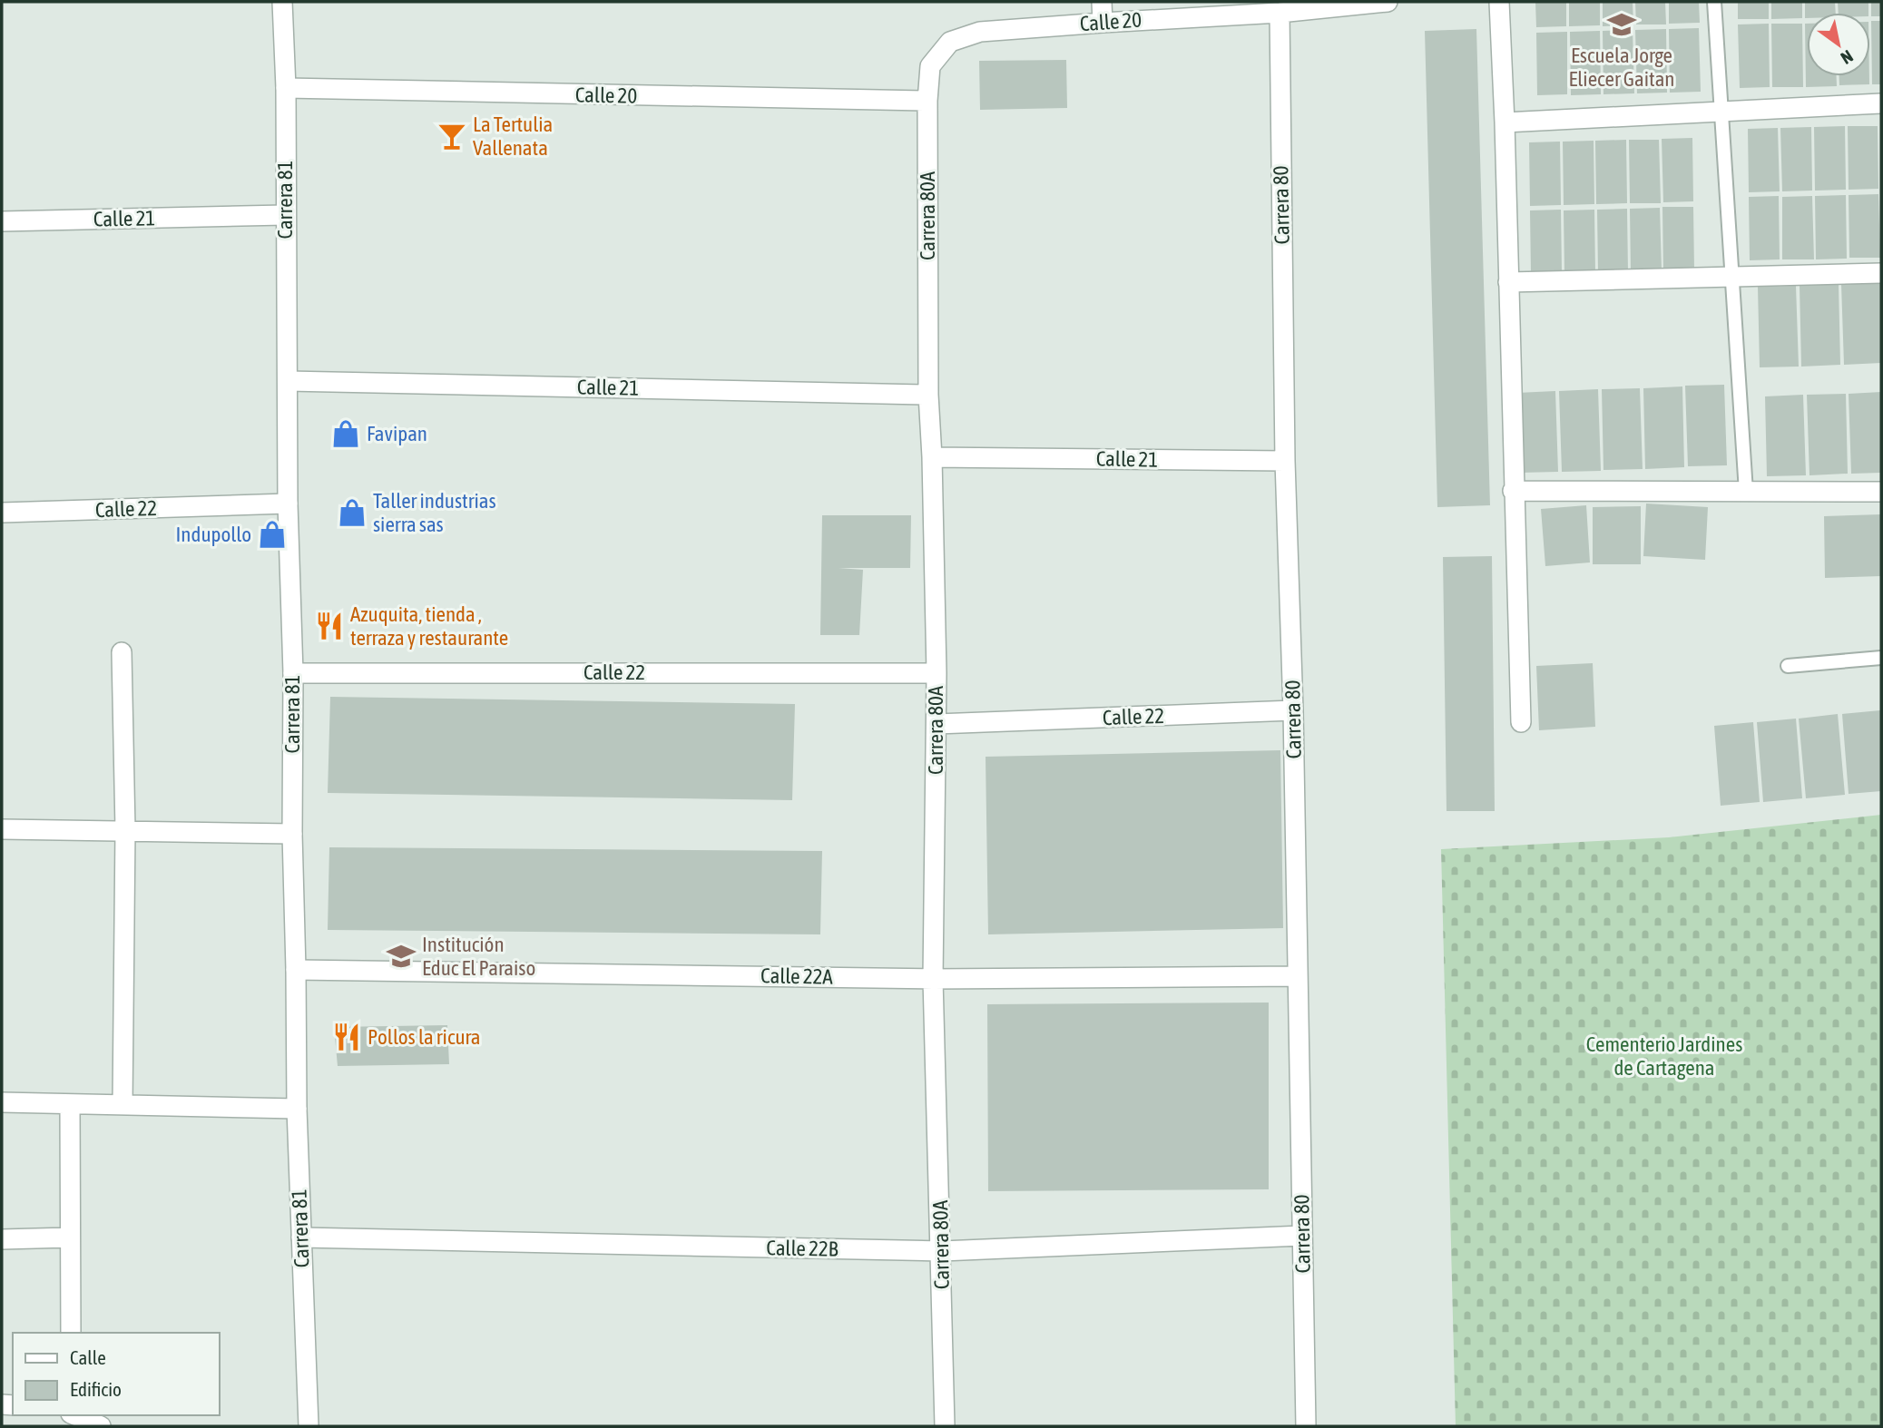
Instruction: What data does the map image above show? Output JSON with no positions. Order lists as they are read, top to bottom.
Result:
{
  "streets": {
    "street": [
      "Calle 20",
      "Carrera 81",
      "Carrera 80",
      "Carrera 80A",
      "Calle 21",
      "Calle 22",
      "Calle 22A",
      "Calle 22B"
    ]
  },
  "crossings": [
    ["Calle 20", "Carrera 81"],
    ["Calle 20", "Carrera 80"],
    ["Calle 20", "Carrera 80A"],
    ["Carrera 81", "Calle 21"],
    ["Carrera 81", "Calle 22"],
    ["Carrera 81", "Calle 22A"],
    ["Carrera 81", "Calle 22B"],
    ["Carrera 80", "Calle 21"],
    ["Carrera 80", "Calle 22"],
    ["Carrera 80", "Calle 22A"],
    ["Carrera 80", "Calle 22B"],
    ["Carrera 80A", "Calle 21"],
    ["Carrera 80A", "Calle 22"],
    ["Carrera 80A", "Calle 22A"],
    ["Carrera 80A", "Calle 22B"]
  ],
  "parks": ["Cementerio Jardines de Cartagena"],
  "places": {
    "school or university": ["Escuela Jorge Eliecer Gaitan", "Institución Educ El Paraiso"],
    "bar": ["La Tertulia Vallenata"],
    "shop": ["Favipan", "Taller industrias sierra sas", "Indupollo"],
    "restaurant": ["Azuquita, tienda , terraza y restaurante", "Pollos la ricura"]
  },
  "legend": ["Calle", "Edificio"],
  "north": "bottom right"
}
